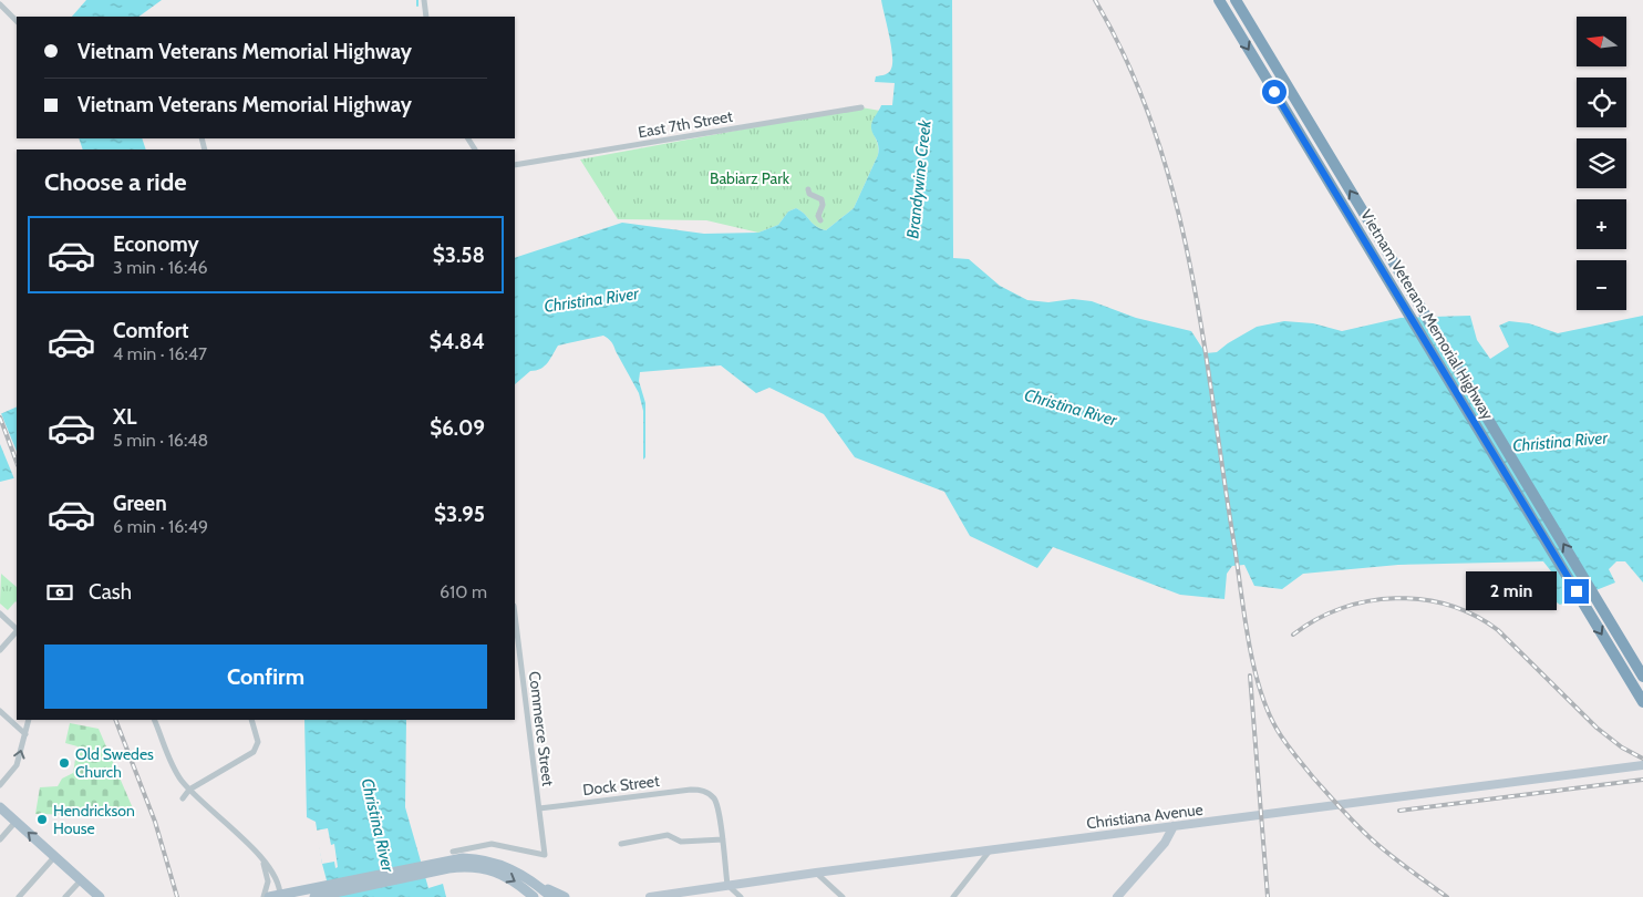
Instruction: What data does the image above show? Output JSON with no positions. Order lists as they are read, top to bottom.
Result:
{
  "streets": {
    "highway": ["Vietnam Veterans Memorial Highway"],
    "main road": ["Christiana Avenue"],
    "street": ["East 7th Street", "Commerce Street", "Dock Street"]
  },
  "crossings": [
    ["Commerce Street", "Dock Street"]
  ],
  "water": ["Brandywine Creek", "Christina River"],
  "parks": ["Babiarz Park"],
  "places": ["Old Swedes Church", "Hendrickson House"],
  "north": "left",
  "page": {
    "map_buttons": ["+", "−"],
    "banner": ["Vietnam Veterans Memorial Highway", "Vietnam Veterans Memorial Highway"],
    "heading": "Choose a ride",
    "list": [
      {
        "name": "Economy",
        "note": "3 min · 16:46",
        "value": "$3.58"
      },
      {
        "name": "Comfort",
        "note": "4 min · 16:47",
        "value": "$4.84"
      },
      {
        "name": "XL",
        "note": "5 min · 16:48",
        "value": "$6.09"
      },
      {
        "name": "Green",
        "note": "6 min · 16:49",
        "value": "$3.95"
      }
    ],
    "pay": ["Cash", "610 m"],
    "bubble": "2 min",
    "buttons": "Confirm"
  }
}
